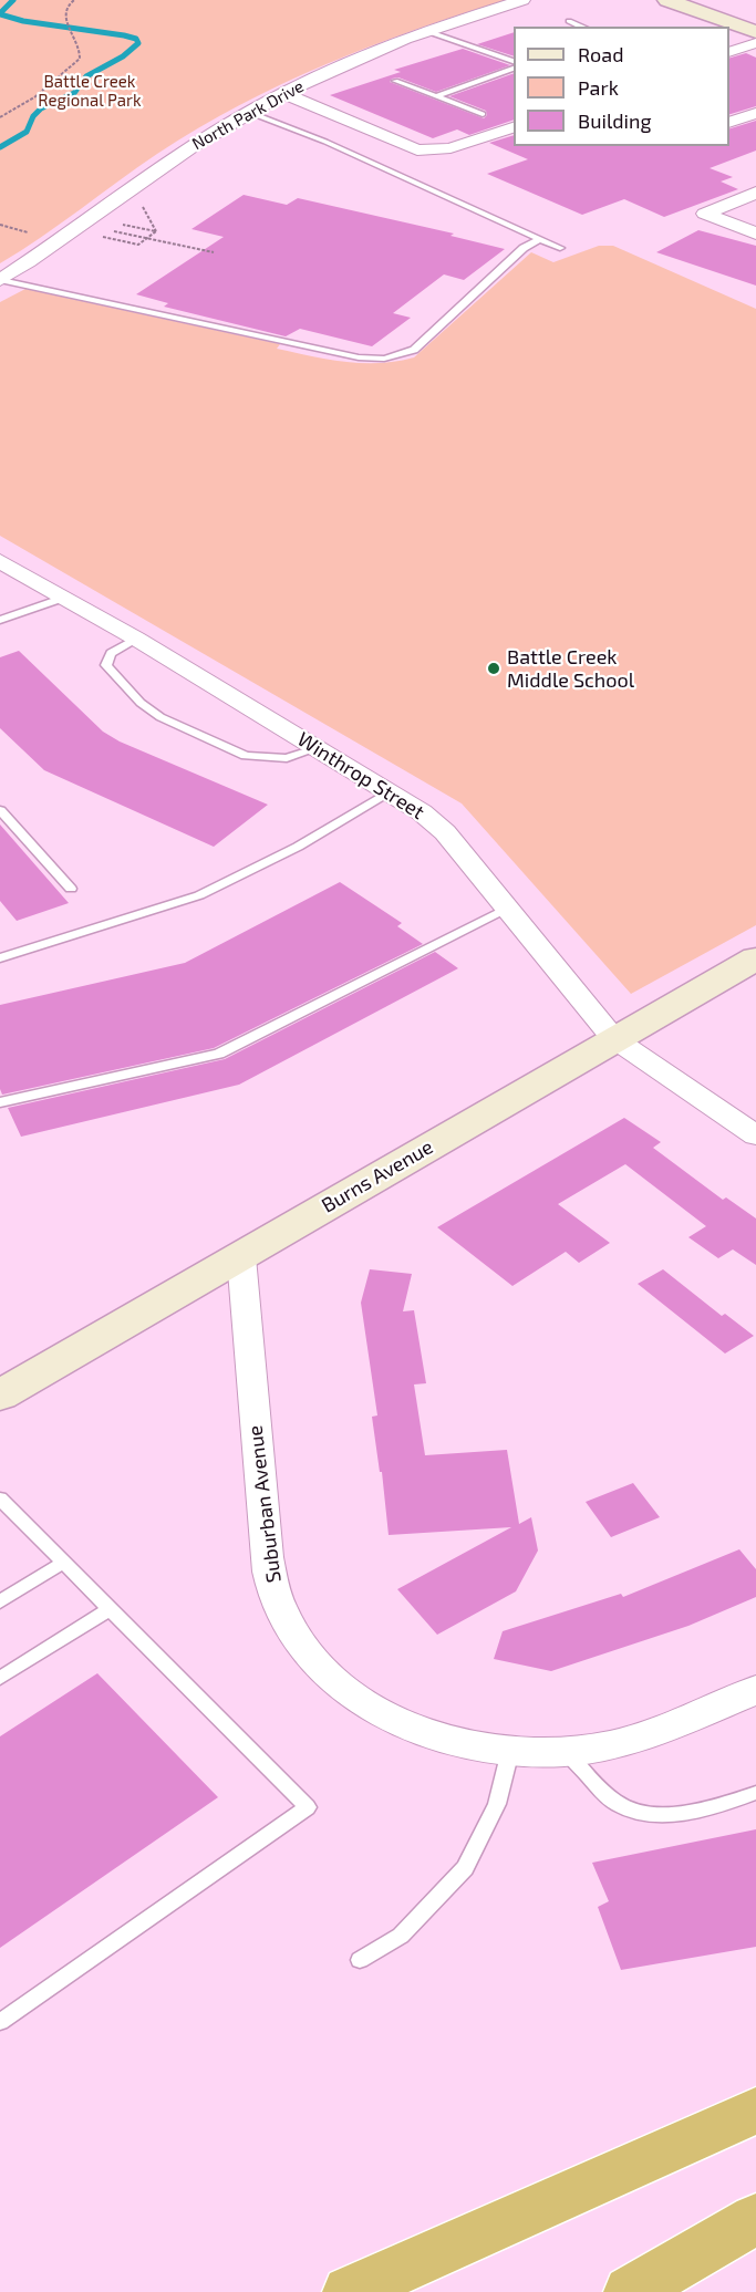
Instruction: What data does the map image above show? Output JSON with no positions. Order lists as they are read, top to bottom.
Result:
{
  "streets": {
    "street": [
      "North Park Drive",
      "Winthrop Street",
      "Burns Avenue",
      "Suburban Avenue"
    ]
  },
  "crossings": [
    ["Winthrop Street", "Burns Avenue"],
    ["Burns Avenue", "Suburban Avenue"]
  ],
  "parks": ["Battle Creek Regional Park"],
  "places": ["Battle Creek Middle School"],
  "legend": ["Road", "Park", "Building"]
}
